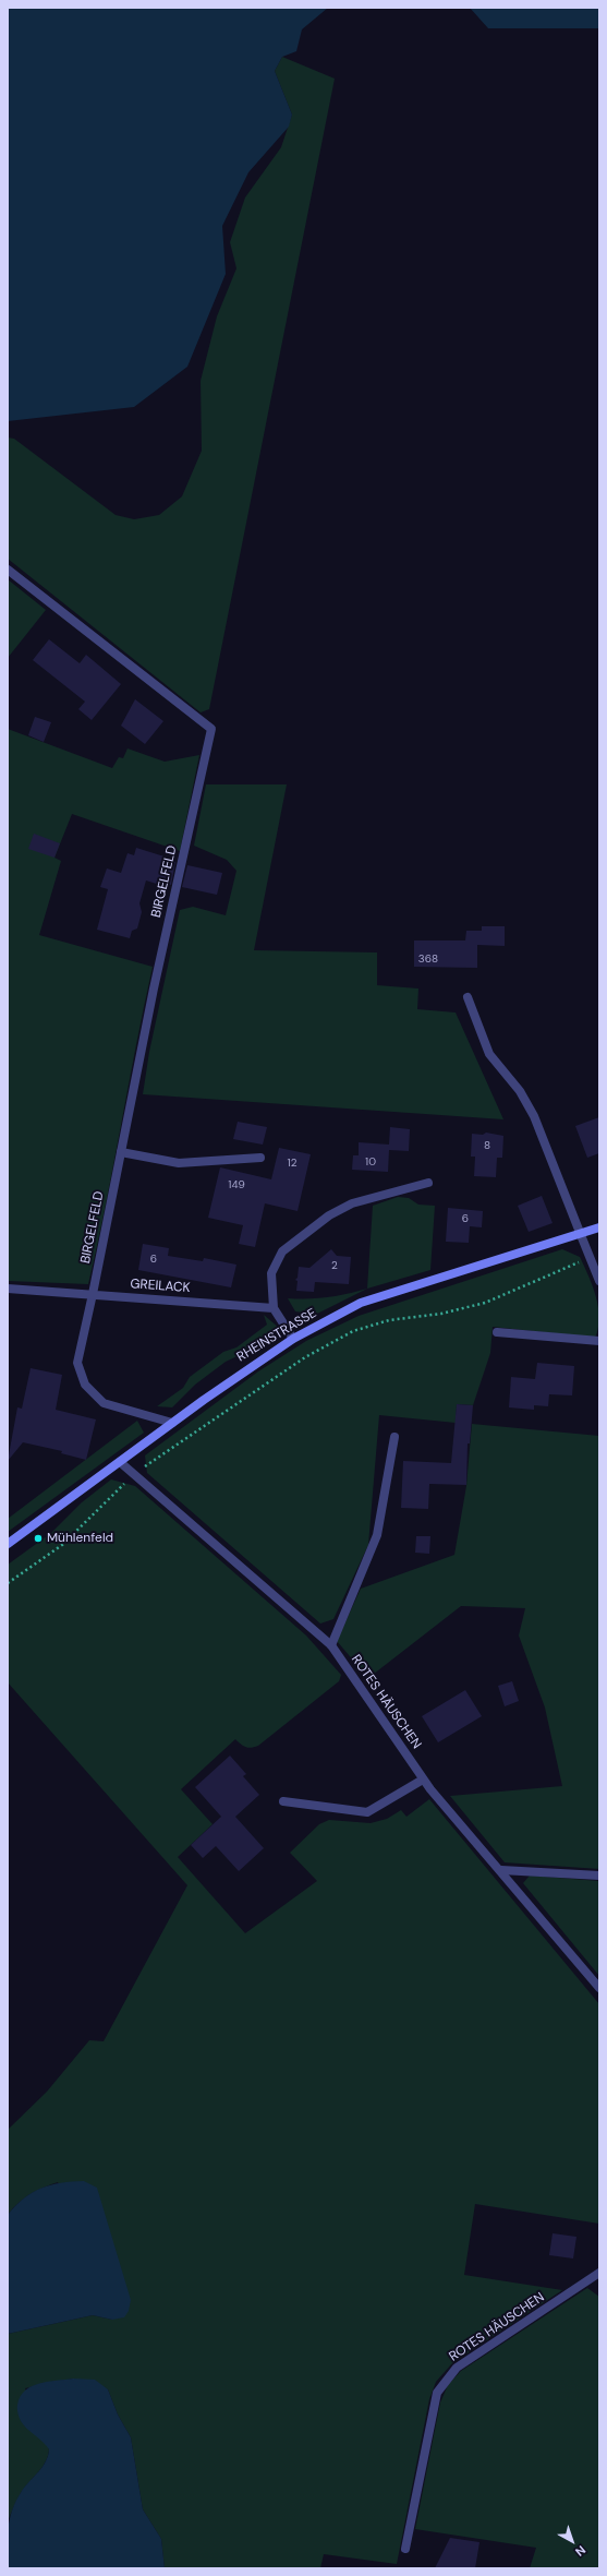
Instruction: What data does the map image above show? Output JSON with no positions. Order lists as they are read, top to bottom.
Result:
{
  "streets": {
    "main road": ["RHEINSTRASSE"],
    "street": ["BIRGELFELD", "GREILACK", "ROTES HÄUSCHEN"]
  },
  "crossings": [
    ["BIRGELFELD", "GREILACK"],
    ["BIRGELFELD", "RHEINSTRASSE"],
    ["RHEINSTRASSE", "ROTES HÄUSCHEN"]
  ],
  "places": ["Mühlenfeld"],
  "house_numbers": [
    "368",
    "8",
    "10",
    "12",
    "149",
    "6",
    "6",
    "2"
  ],
  "north": "bottom right"
}
